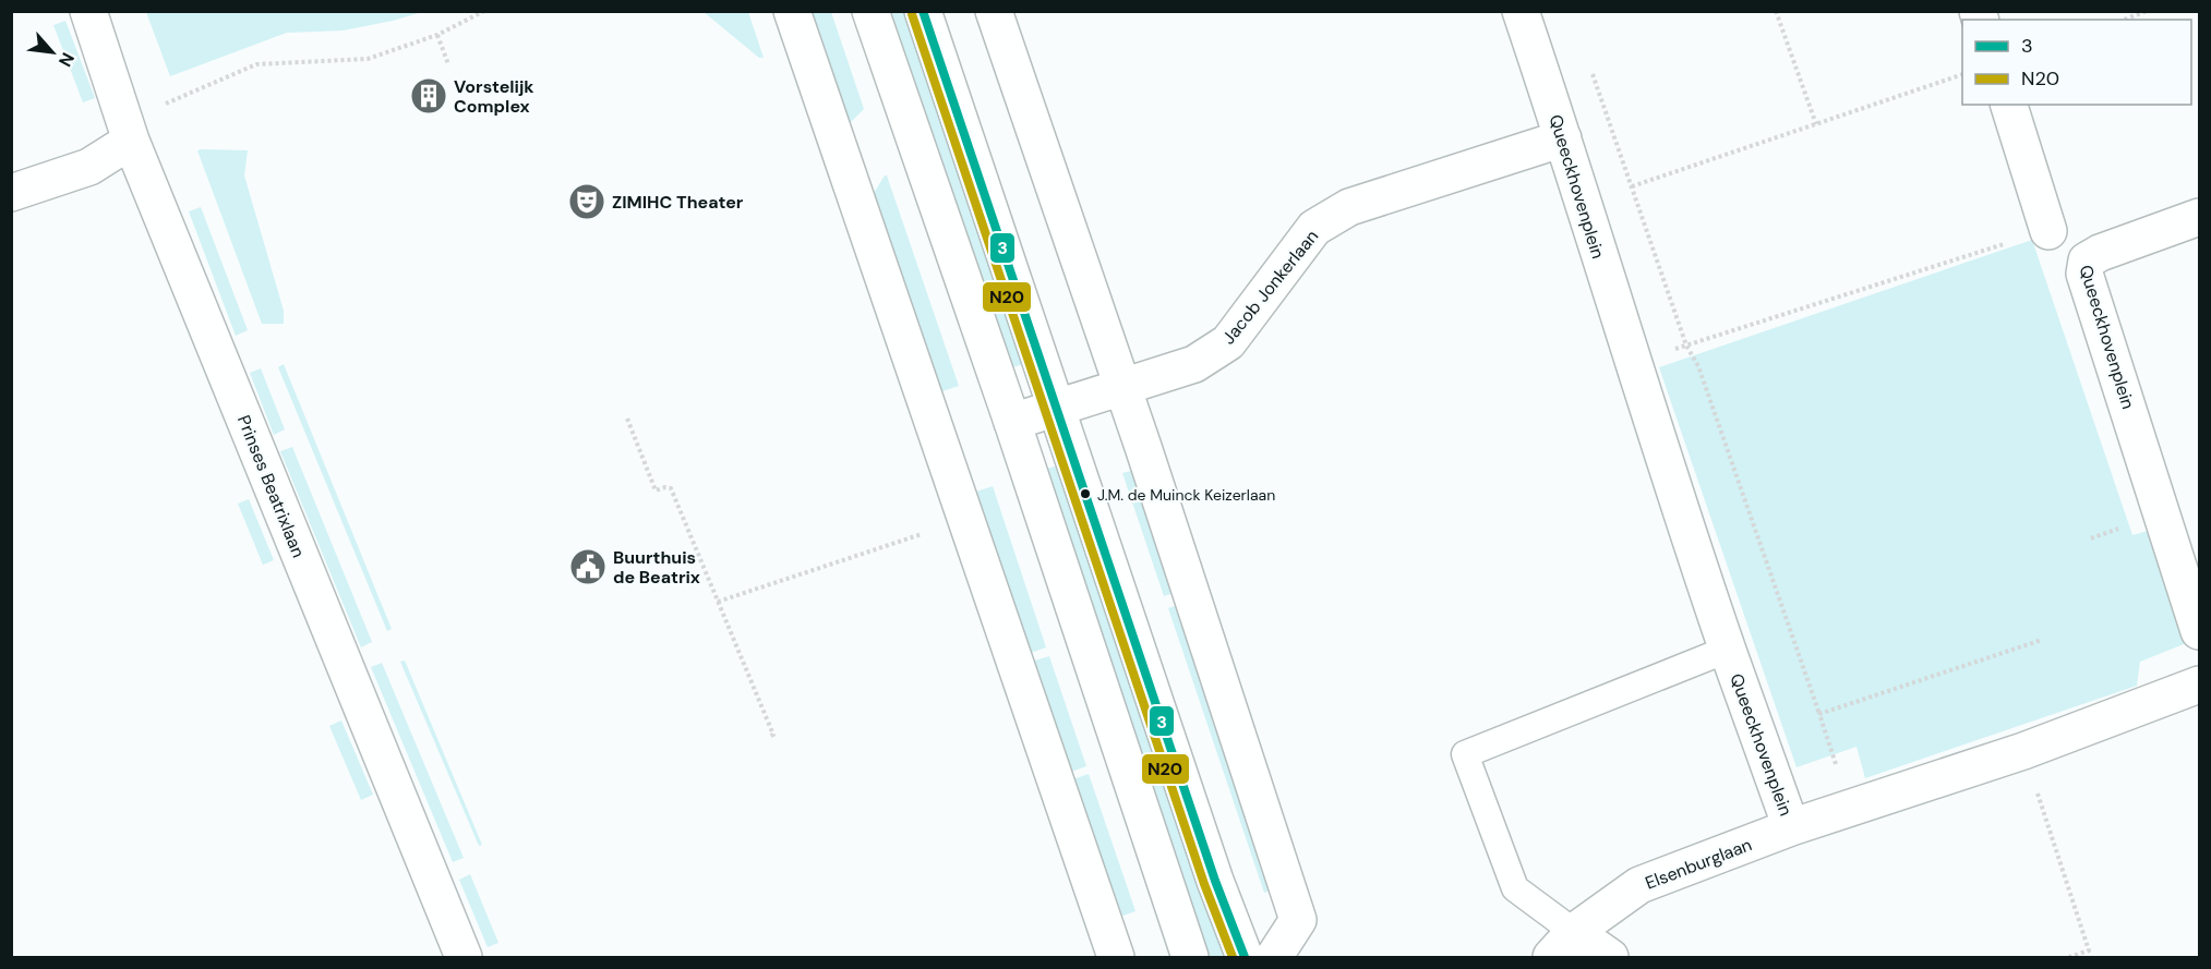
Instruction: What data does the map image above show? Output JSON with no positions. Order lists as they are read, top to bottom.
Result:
{
  "streets": {
    "street": [
      "Queeckhovenplein",
      "Jacob Jonkerlaan",
      "Prinses Beatrixlaan",
      "Elsenburglaan"
    ]
  },
  "crossings": [
    ["Queeckhovenplein", "Jacob Jonkerlaan"],
    ["Queeckhovenplein", "Elsenburglaan"]
  ],
  "places": {
    "building": ["Vorstelijk Complex"],
    "theatre": ["ZIMIHC Theater"],
    "other": ["J.M. de Muinck Keizerlaan"],
    "public building": ["Buurthuis de Beatrix"]
  },
  "lines": ["transit line 3", "transit line N20"],
  "legend": ["3", "N20"],
  "north": "bottom right"
}
